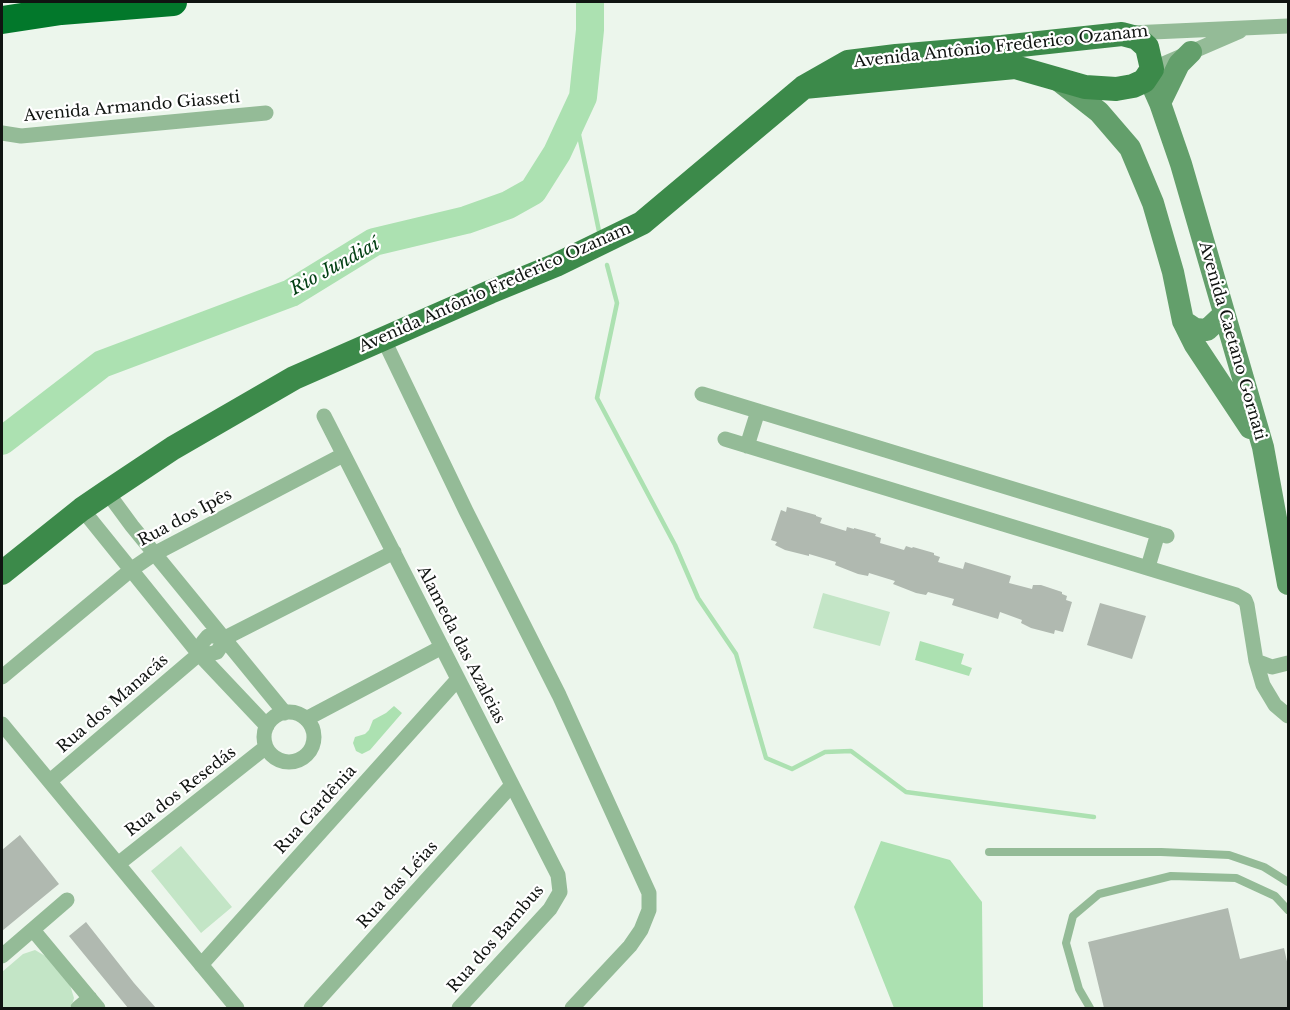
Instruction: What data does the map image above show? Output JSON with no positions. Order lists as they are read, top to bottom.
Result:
{
  "streets": {
    "main road": ["Avenida Antônio Frederico Ozanam", "Avenida Caetano Gornati"],
    "street": [
      "Avenida Armando Giasseti",
      "Rua dos Ipês",
      "Alameda das Azaleias",
      "Rua dos Manacás",
      "Rua dos Resedás",
      "Rua Gardênia",
      "Rua das Léias",
      "Rua dos Bambus"
    ]
  },
  "crossings": [
    ["Avenida Antônio Frederico Ozanam", "Avenida Caetano Gornati"],
    ["Rua dos Ipês", "Alameda das Azaleias"],
    ["Alameda das Azaleias", "Rua dos Manacás"],
    ["Alameda das Azaleias", "Rua Gardênia"],
    ["Alameda das Azaleias", "Rua das Léias"],
    ["Alameda das Azaleias", "Rua dos Bambus"]
  ],
  "water": ["Rio Jundiaí"]
}
